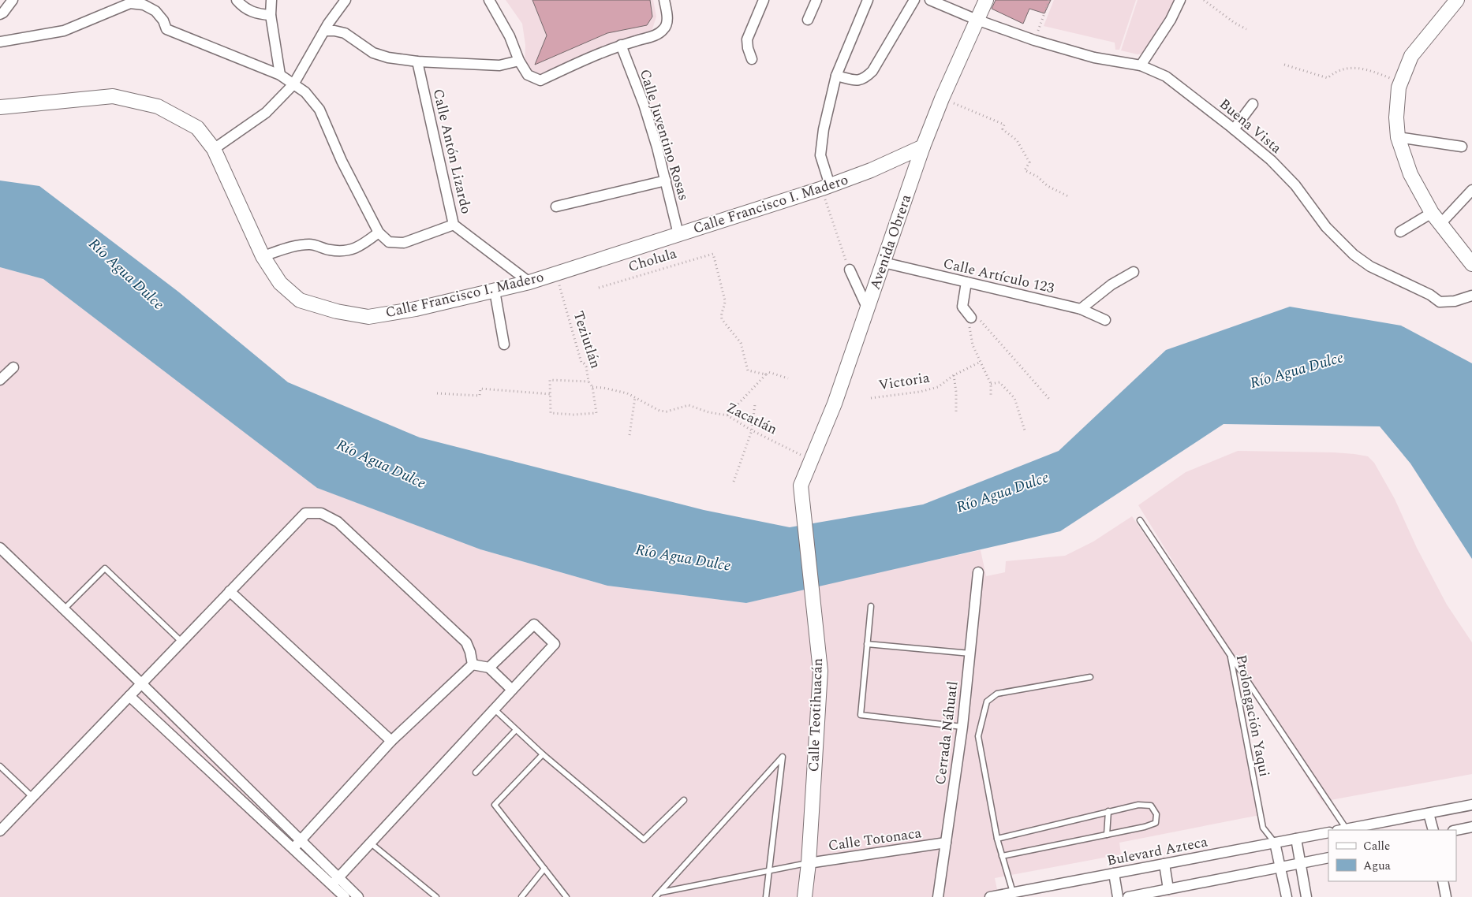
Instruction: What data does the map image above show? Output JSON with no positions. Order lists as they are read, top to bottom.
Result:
{
  "streets": {
    "street": [
      "Buena Vista",
      "Calle Juventino Rosas",
      "Calle Antón Lizardo",
      "Calle Francisco I. Madero",
      "Avenida Obrera",
      "Calle Artículo 123",
      "Calle Teotihuacán",
      "Cerrada Náhuatl",
      "Calle Totonaca",
      "Bulevard Azteca"
    ],
    "lane": ["Prolongación Yaqui"],
    "path": [
      "Cholula",
      "Teziutlán",
      "Victoria",
      "Zacatlán"
    ]
  },
  "crossings": [
    ["Buena Vista", "Avenida Obrera"],
    ["Calle Juventino Rosas", "Calle Francisco I. Madero"],
    ["Calle Antón Lizardo", "Calle Francisco I. Madero"],
    ["Calle Francisco I. Madero", "Avenida Obrera"],
    ["Calle Francisco I. Madero", "Teziutlán"],
    ["Avenida Obrera", "Calle Artículo 123"],
    ["Avenida Obrera", "Zacatlán"],
    ["Avenida Obrera", "Calle Teotihuacán"],
    ["Teziutlán", "Zacatlán"],
    ["Calle Teotihuacán", "Calle Totonaca"],
    ["Prolongación Yaqui", "Bulevard Azteca"],
    ["Cerrada Náhuatl", "Calle Totonaca"]
  ],
  "water": ["Río Agua Dulce"],
  "legend": ["Calle", "Agua"]
}
